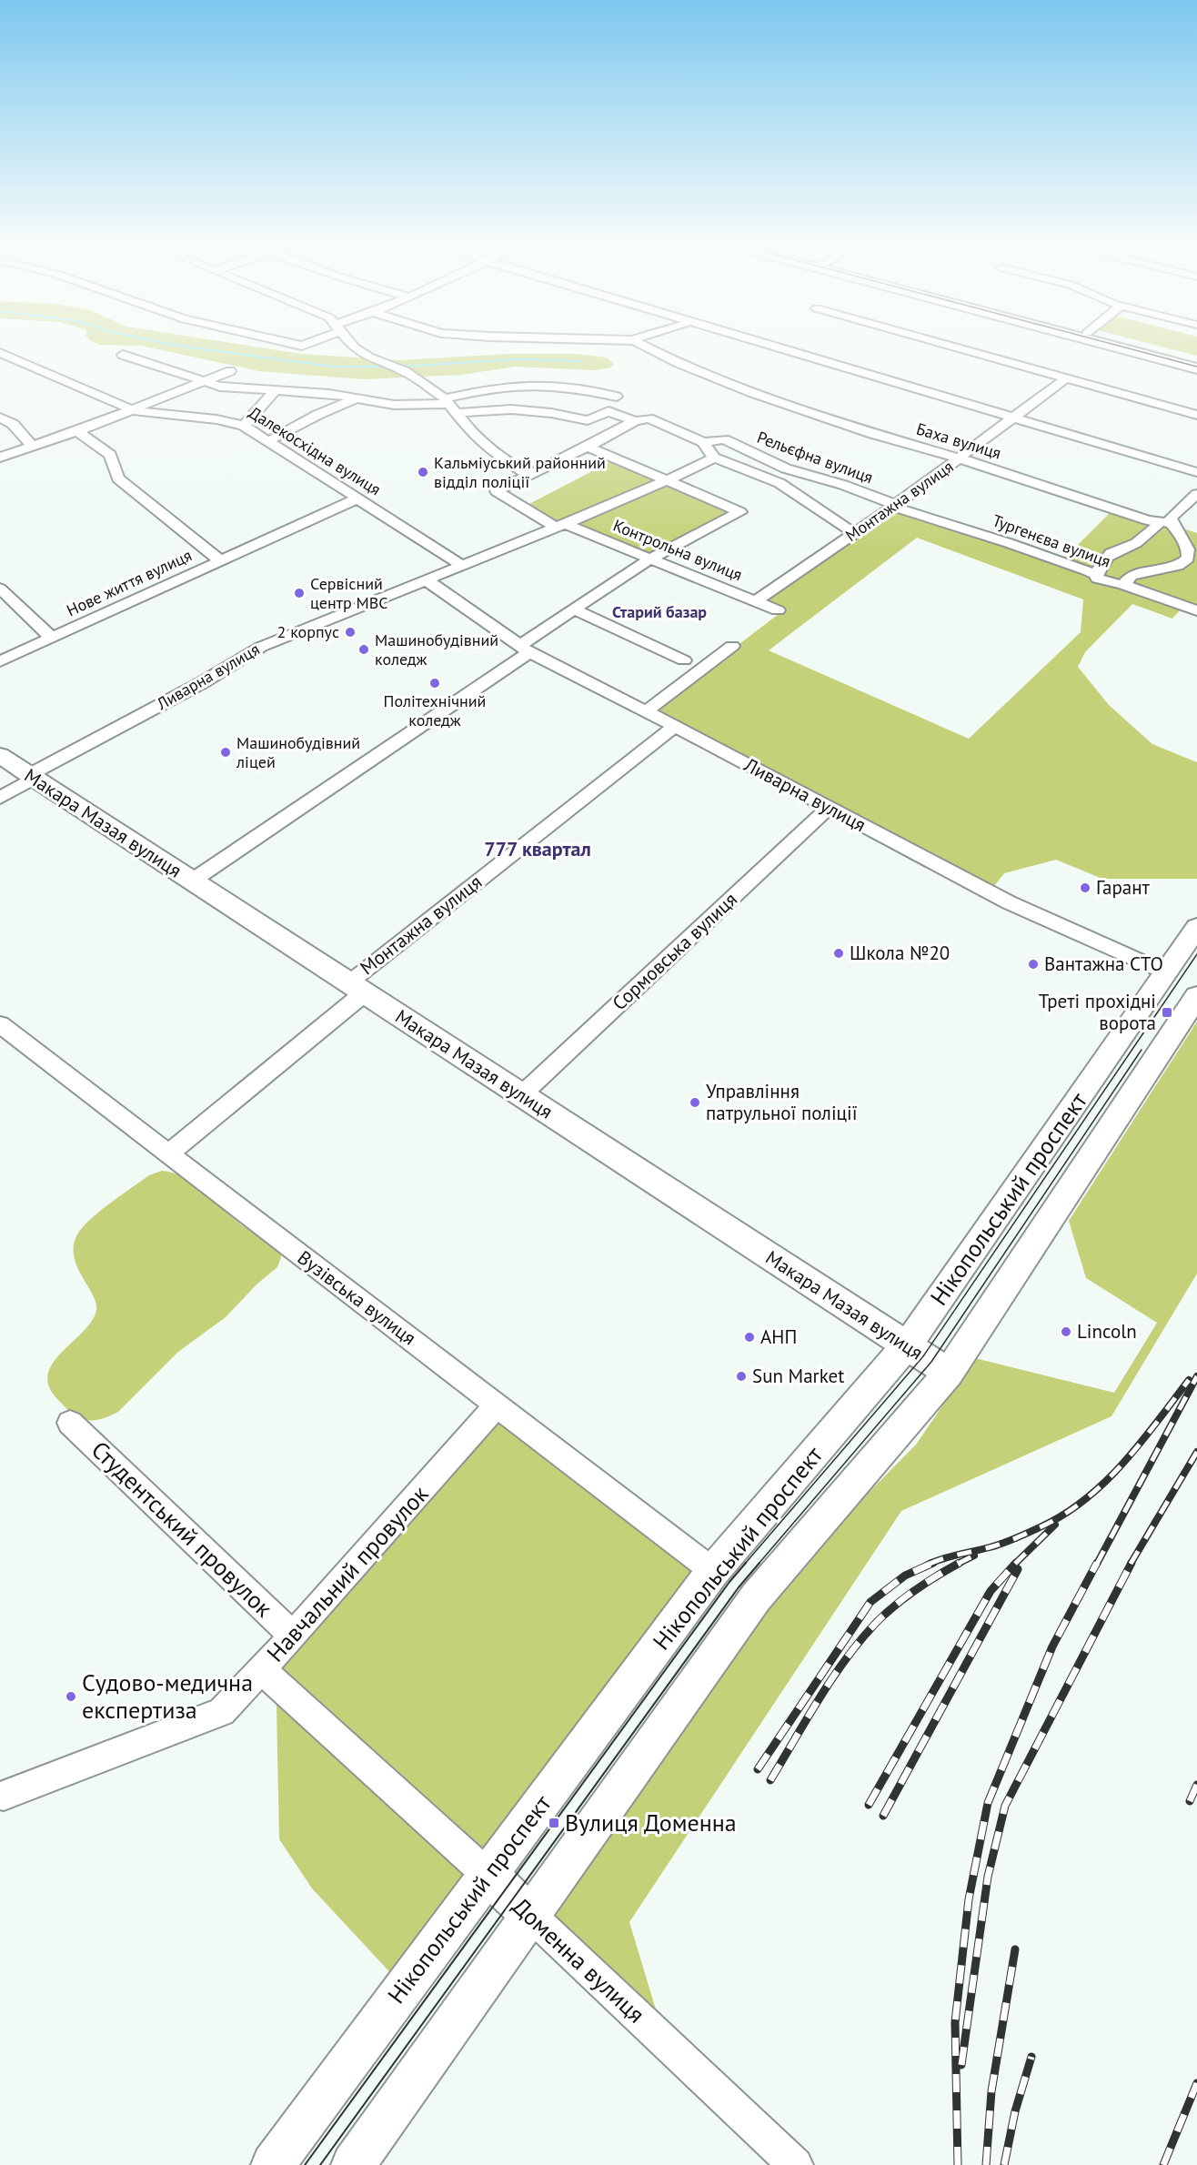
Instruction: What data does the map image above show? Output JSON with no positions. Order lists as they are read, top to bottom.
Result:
{
  "streets": {
    "main road": [
      "Ливарна вулиця",
      "Макара Мазая вулиця",
      "Нікопольський проспект",
      "Доменна вулиця"
    ],
    "street": [
      "Баха вулиця",
      "Далекосхідна вулиця",
      "Рельєфна вулиця",
      "Монтажна вулиця",
      "Тургенєва вулиця",
      "Контрольна вулиця",
      "Нове життя вулиця",
      "Сормовська вулиця",
      "Вузівська вулиця",
      "Студентський провулок",
      "Навчальний провулок"
    ]
  },
  "crossings": [
    ["Баха вулиця", "Монтажна вулиця"],
    ["Далекосхідна вулиця", "Нове життя вулиця"],
    ["Далекосхідна вулиця", "Ливарна вулиця"],
    ["Рельєфна вулиця", "Монтажна вулиця"],
    ["Рельєфна вулиця", "Тургенєва вулиця"],
    ["Рельєфна вулиця", "Ливарна вулиця"],
    ["Монтажна вулиця", "Тургенєва вулиця"],
    ["Монтажна вулиця", "Контрольна вулиця"],
    ["Монтажна вулиця", "Ливарна вулиця"],
    ["Монтажна вулиця", "Макара Мазая вулиця"],
    ["Монтажна вулиця", "Вузівська вулиця"],
    ["Контрольна вулиця", "Ливарна вулиця"],
    ["Ливарна вулиця", "Макара Мазая вулиця"],
    ["Ливарна вулиця", "Сормовська вулиця"],
    ["Ливарна вулиця", "Нікопольський проспект"],
    ["Макара Мазая вулиця", "Сормовська вулиця"],
    ["Макара Мазая вулиця", "Нікопольський проспект"],
    ["Нікопольський проспект", "Вузівська вулиця"],
    ["Нікопольський проспект", "Доменна вулиця"],
    ["Вузівська вулиця", "Навчальний провулок"],
    ["Студентський провулок", "Навчальний провулок"],
    ["Навчальний провулок", "Доменна вулиця"]
  ],
  "districts": ["Старий базар", "777 квартал"],
  "places": {
    "other": [
      "Кальміуський районний відділ поліції",
      "Сервісний центр МВС",
      "2 корпус",
      "Машинобудівний коледж",
      "Політехнічний коледж",
      "Машинобудівний ліцей",
      "Гарант",
      "Школа №20",
      "Вантажна СТО",
      "Управління патрульної поліції",
      "Lincoln",
      "АНП",
      "Sun Market",
      "Судово-медична експертиза"
    ],
    "transit": ["Треті прохідні ворота", "Вулиця Доменна"]
  }
}
